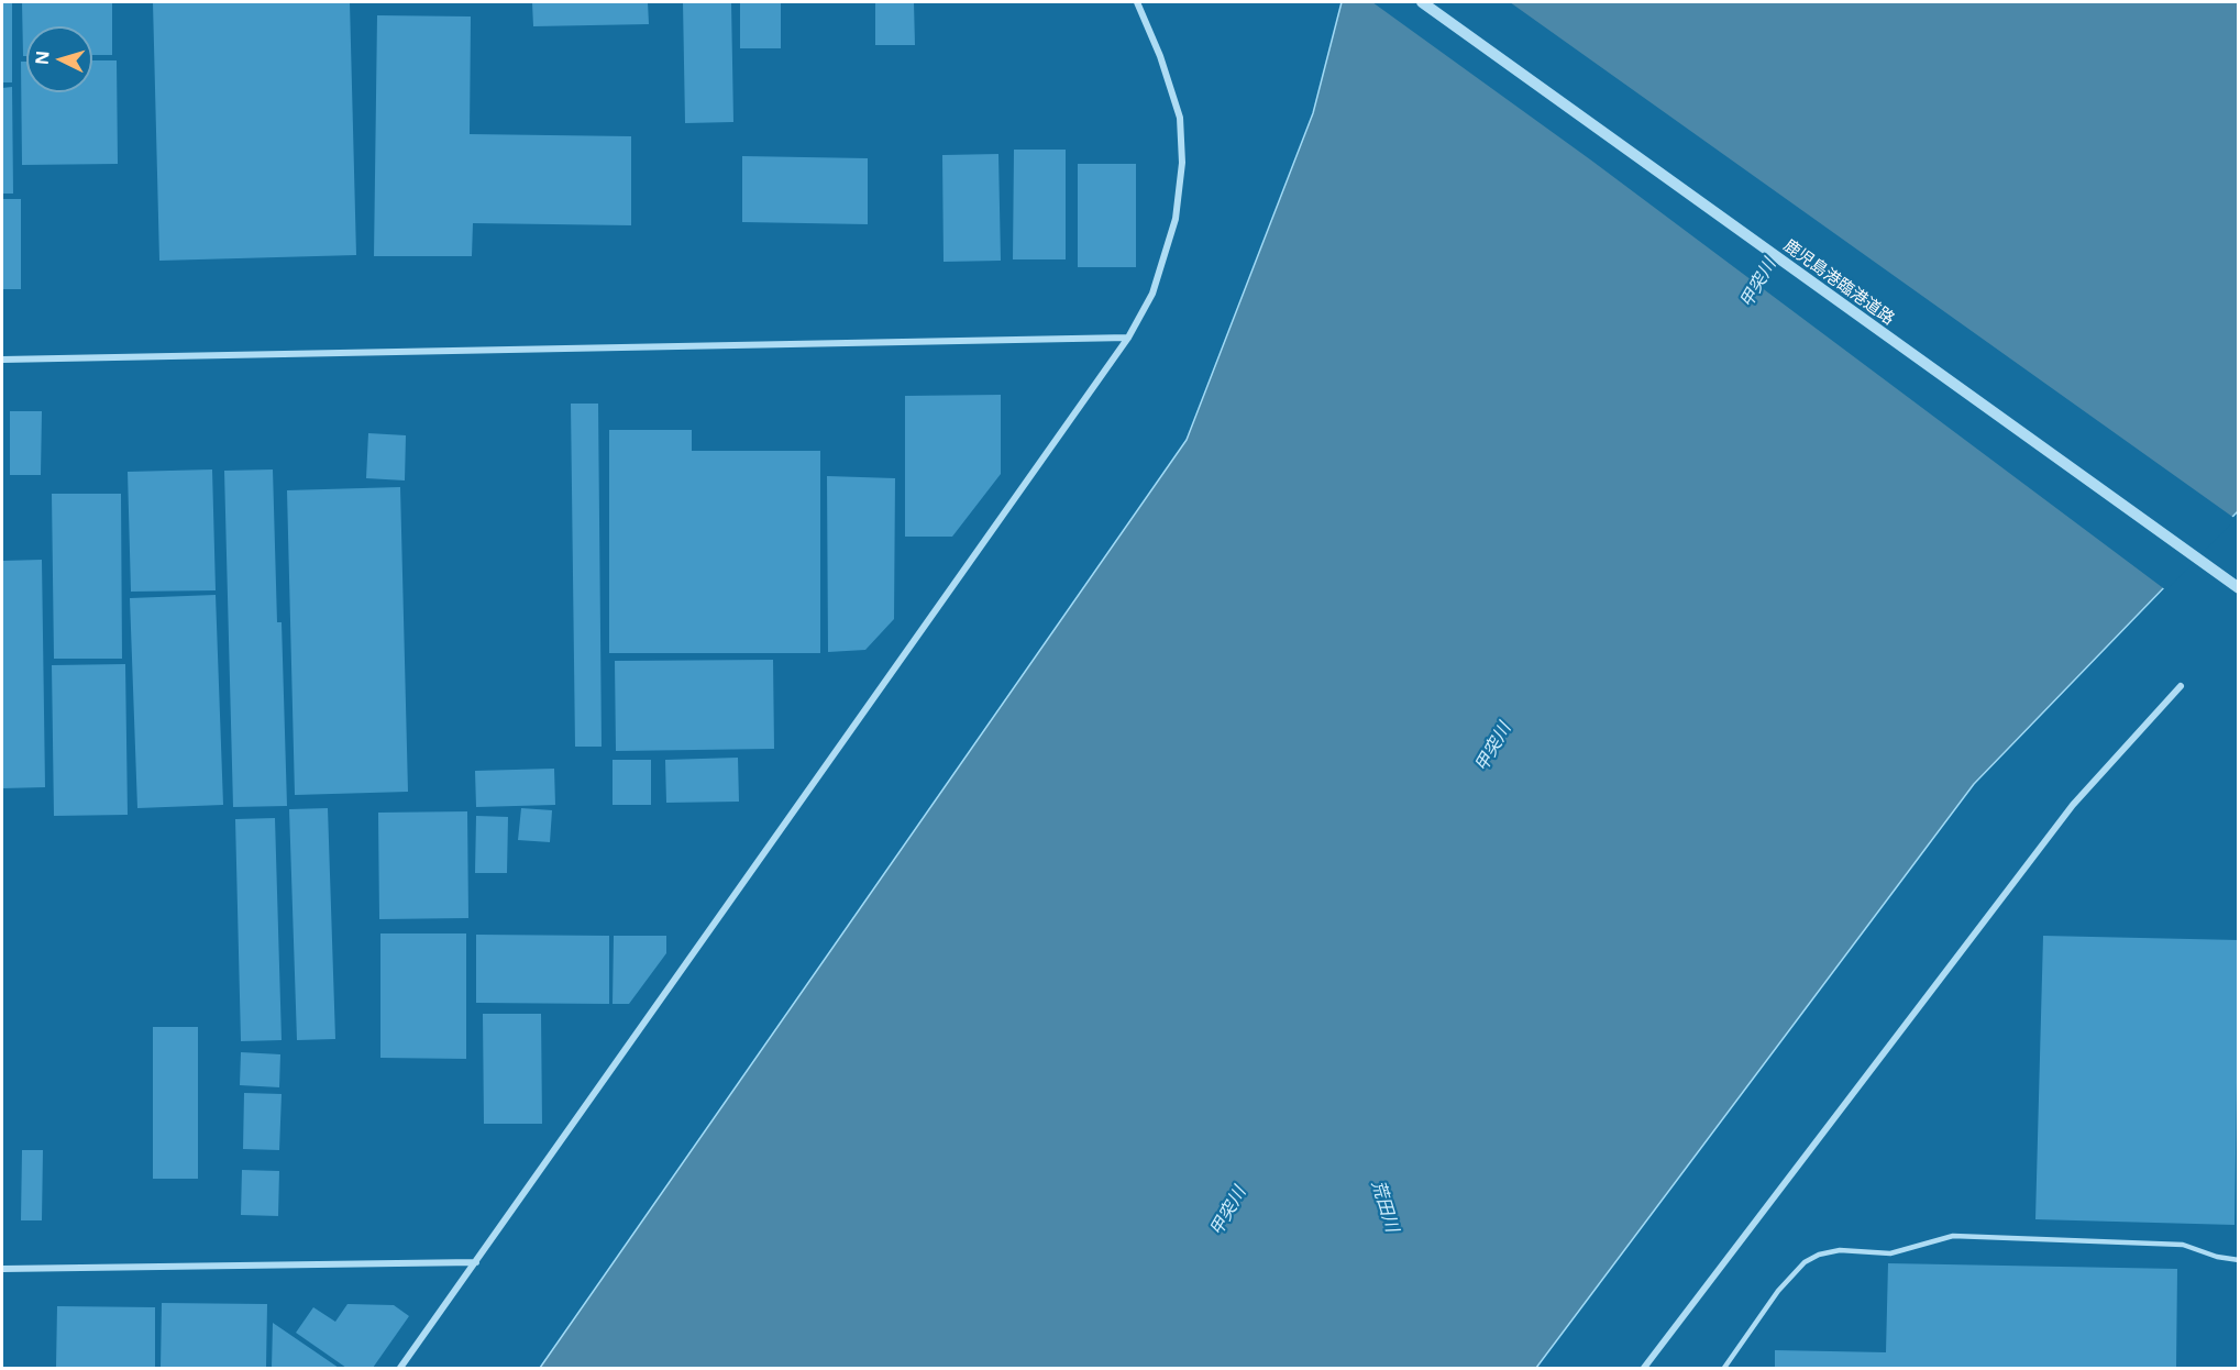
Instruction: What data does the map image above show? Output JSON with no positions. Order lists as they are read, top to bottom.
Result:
{
  "streets": {
    "street": ["鹿児島港臨港道路"]
  },
  "water": ["甲突川", "荒田川"],
  "north": "left"
}
